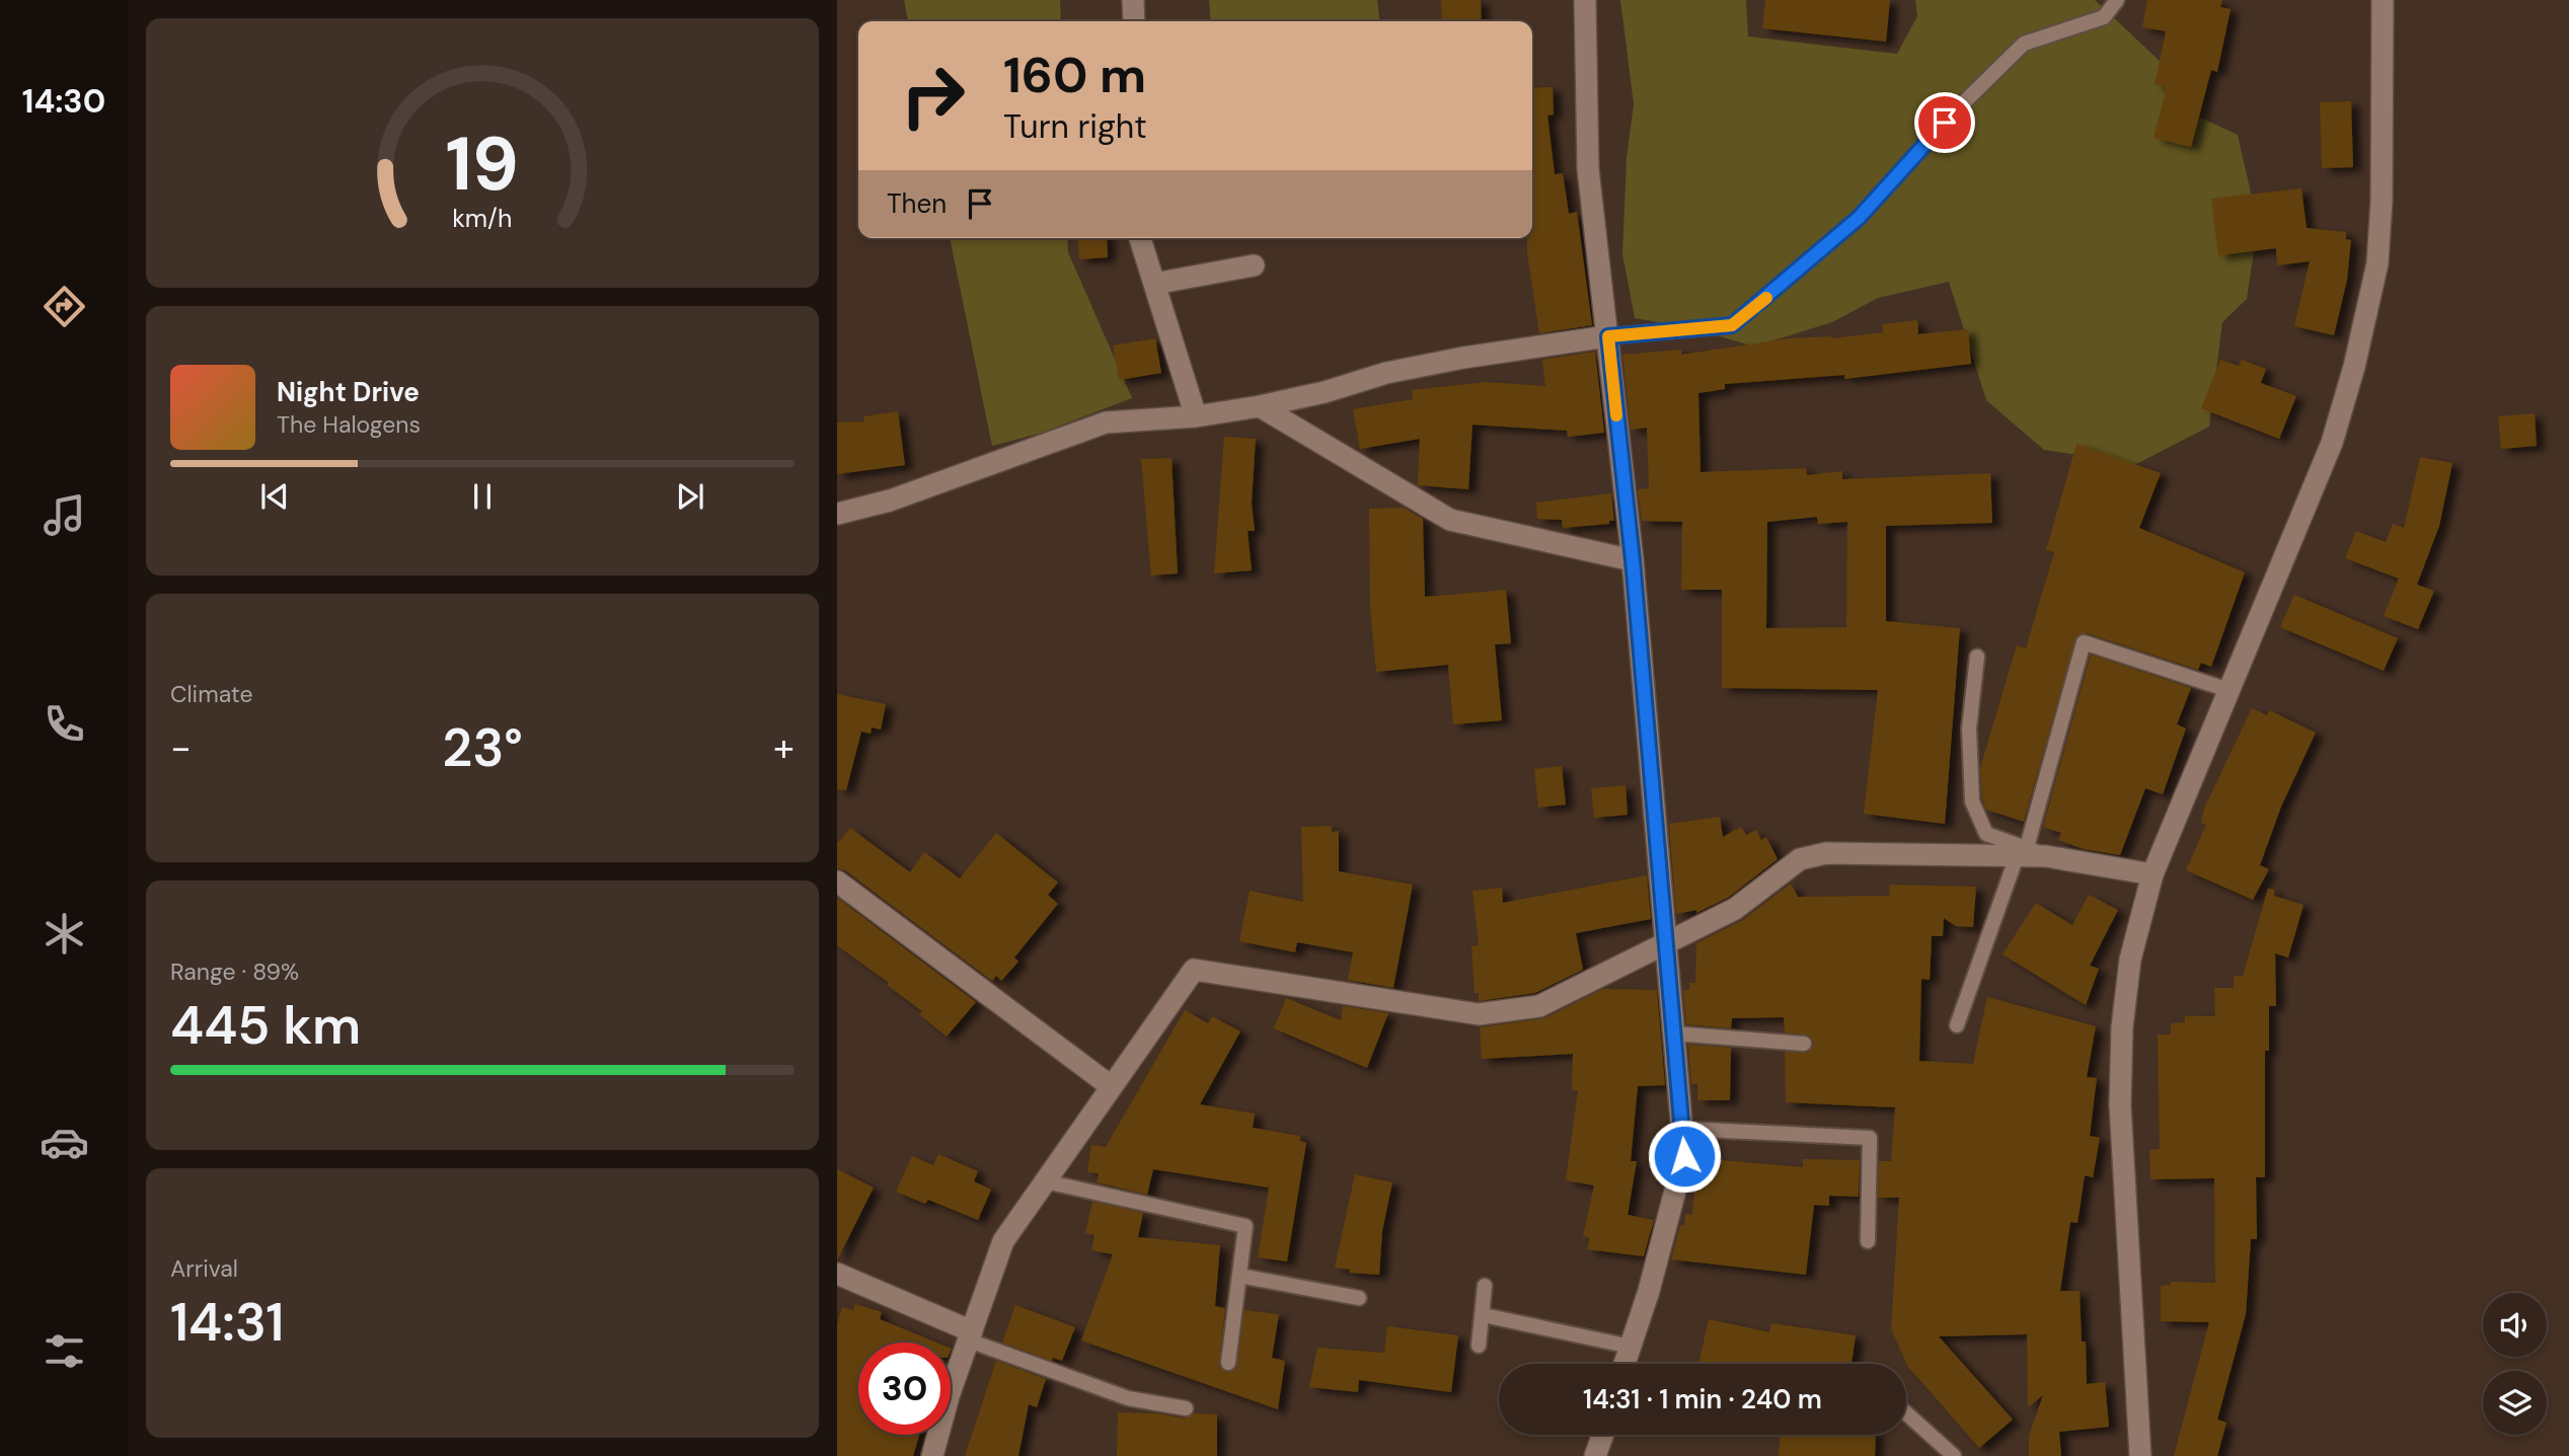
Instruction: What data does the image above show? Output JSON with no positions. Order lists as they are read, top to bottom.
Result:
{
  "page": {
    "tabs": "14:30",
    "turn": ["160 m", "Turn right"],
    "then": "Then",
    "song": ["Night Drive", "The Halogens"],
    "tile": [
      "Climate",
      ["Range · 89%", "445 km"],
      ["Arrival", "14:31"]
    ],
    "heat": ["−", "23°", "+"],
    "limit": "30",
    "trip": "14:31 · 1 min · 240 m",
    "gauge": ["19", "km/h"]
  }
}
